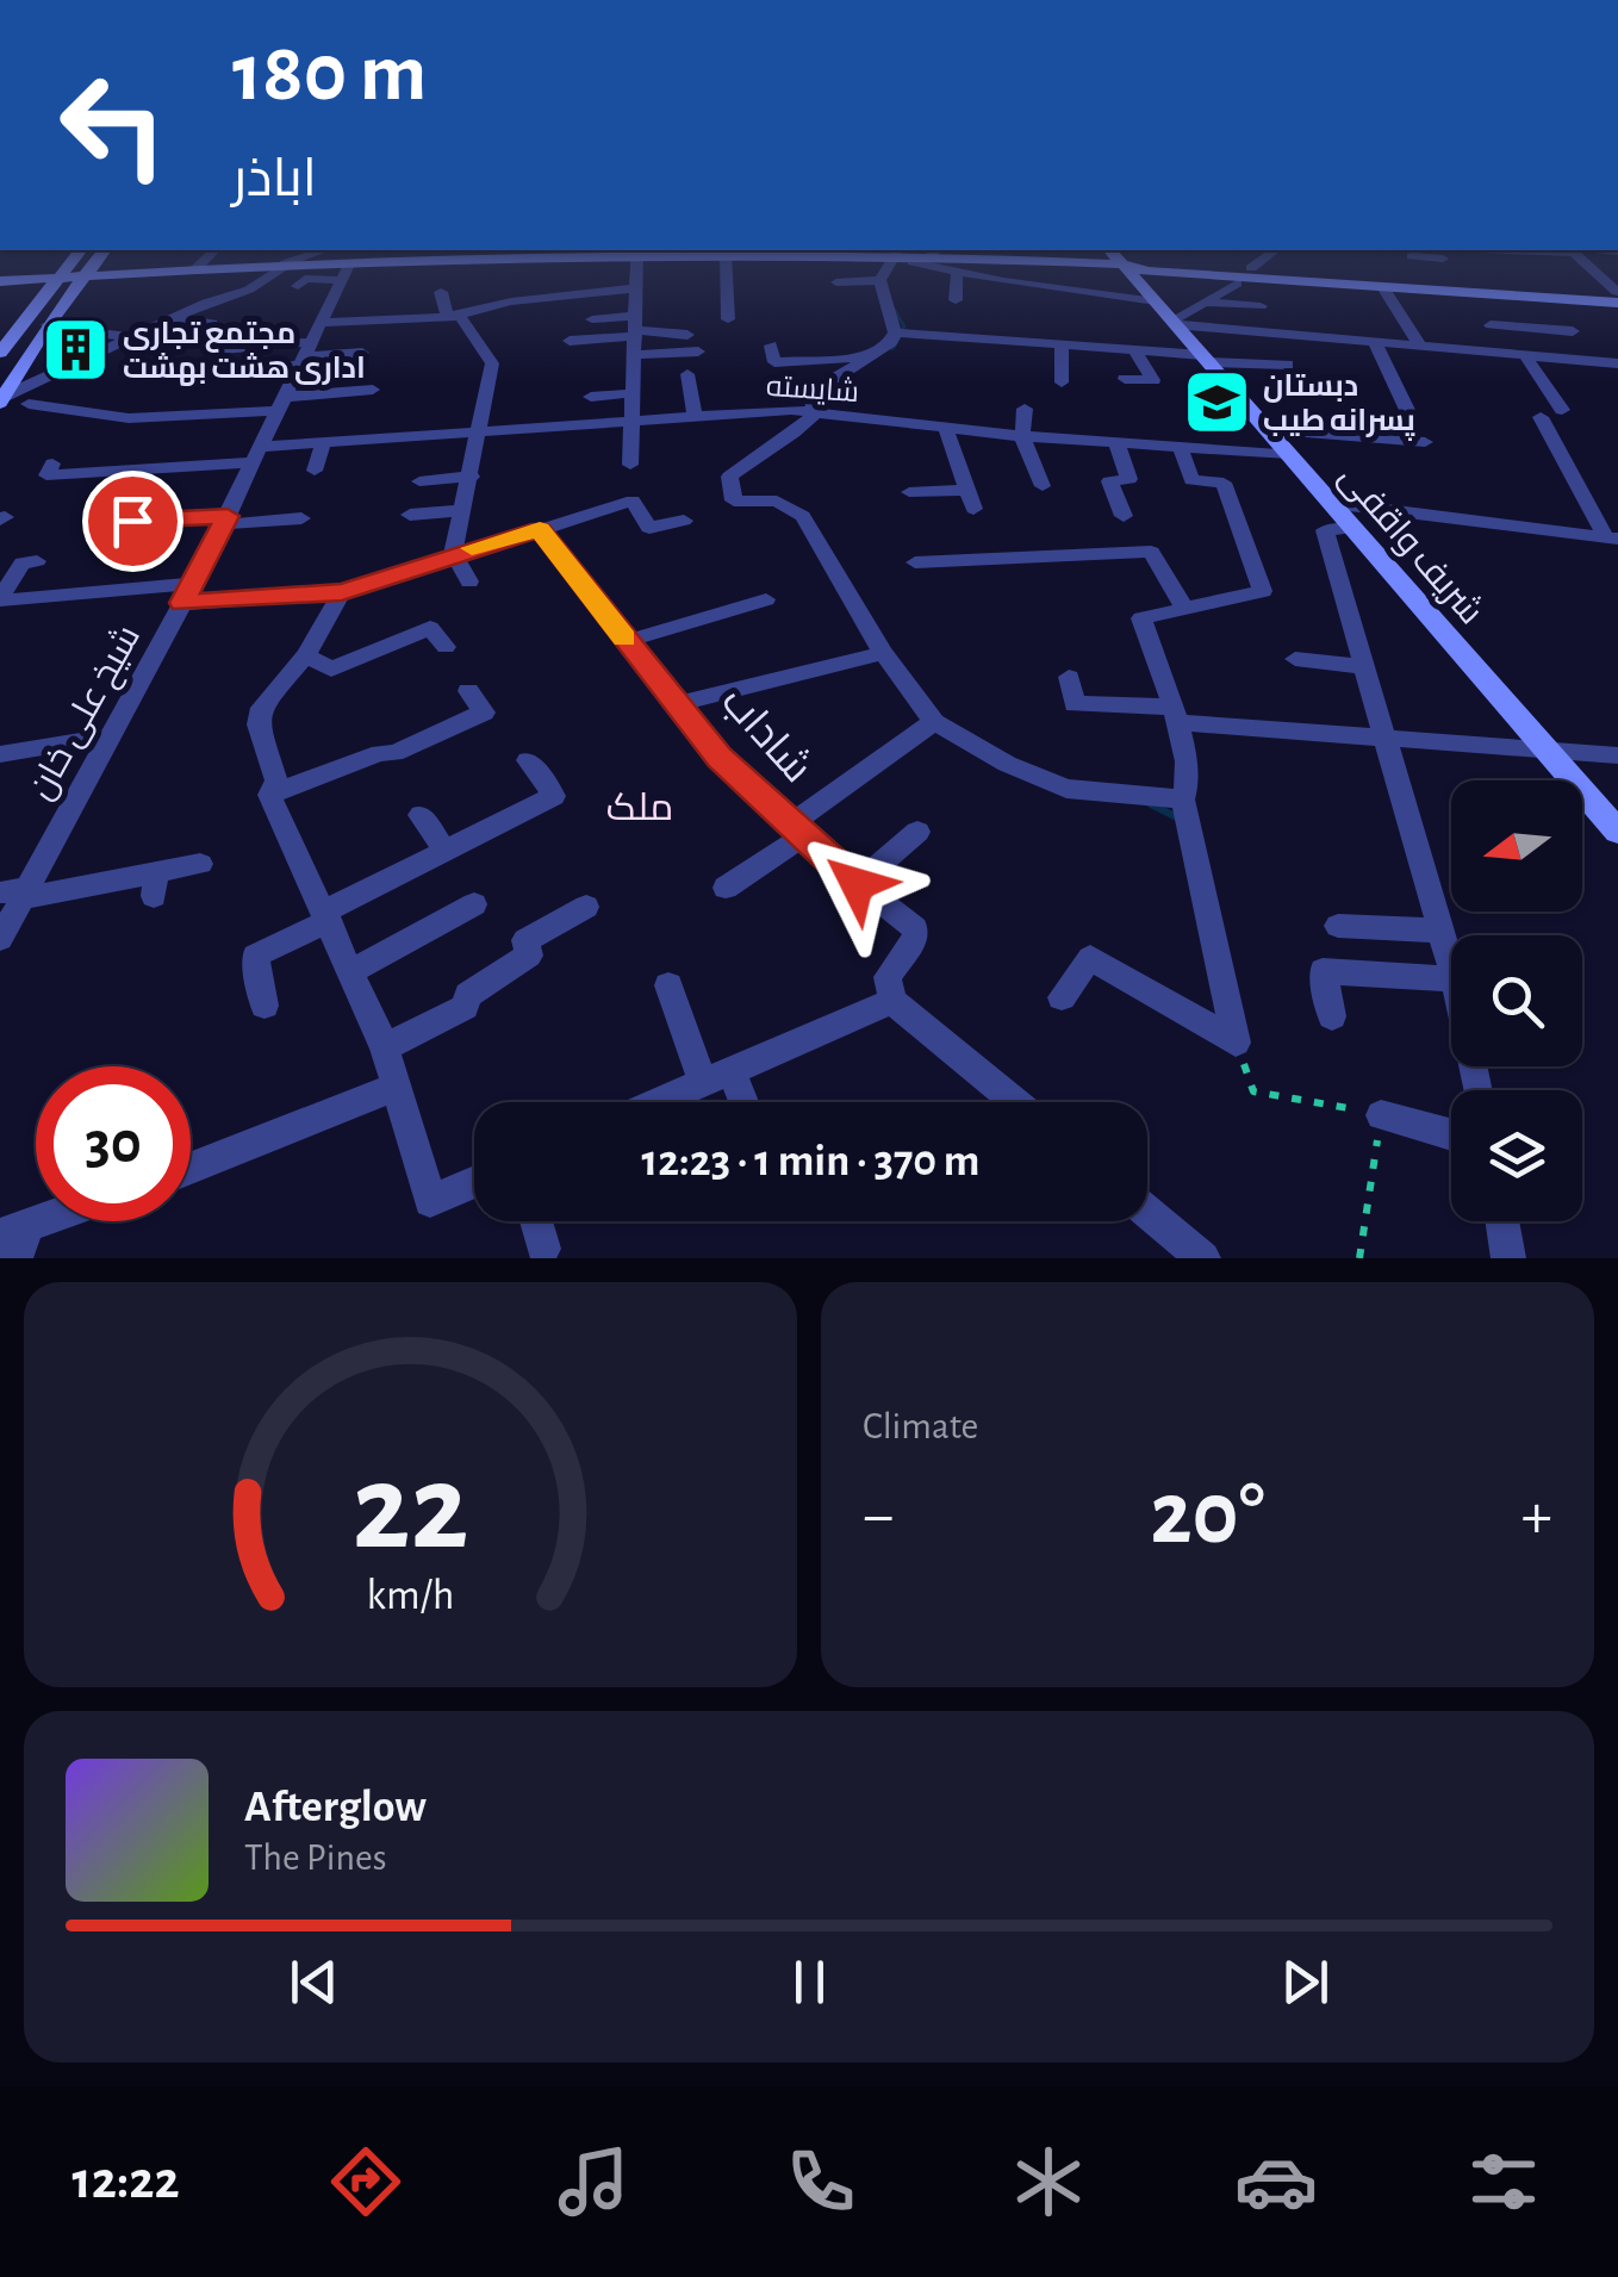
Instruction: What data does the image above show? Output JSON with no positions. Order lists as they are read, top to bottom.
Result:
{
  "streets": {
    "main road": ["شریف واقفی"],
    "street": ["شایسته", "شیخ علی خان", "شاداب"]
  },
  "crossings": [
    ["شایسته", "شریف واقفی"],
    ["شایسته", "شیخ علی خان"]
  ],
  "districts": ["ملک"],
  "places": {
    "building": ["مجتمع تجاری اداری هشت بهشت"],
    "school or university": ["دبستان پسرانه طیب"]
  },
  "north": "left",
  "page": {
    "turn": ["180 m", "اباذر"],
    "limit": "30",
    "trip": "12:23 · 1 min · 370 m",
    "tile": "Climate",
    "heat": ["−", "20°", "+"],
    "song": ["Afterglow", "The Pines"],
    "tabs": "12:22",
    "gauge": ["22", "km/h"]
  }
}
